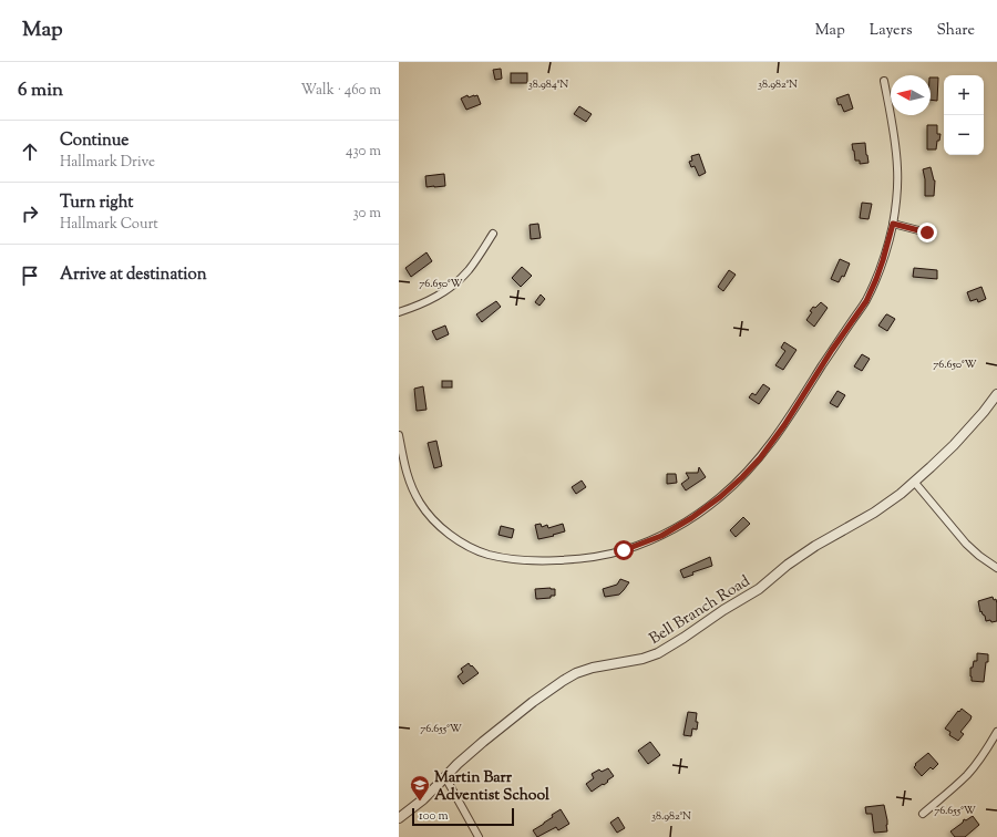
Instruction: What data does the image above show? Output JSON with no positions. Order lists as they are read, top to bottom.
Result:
{
  "streets": {
    "street": ["Bell Branch Road"]
  },
  "places": {
    "school or university": ["Martin Barr Adventist School"]
  },
  "scale_bar": "100 m",
  "north": "left",
  "page": {
    "header": "Map",
    "nav": ["Map", "Layers", "Share"],
    "heading": ["6 min", "Walk · 460 m"],
    "map_buttons": ["+", "−"],
    "list": [
      ["Continue", "Hallmark Drive", "430 m"],
      ["Turn right", "Hallmark Court", "30 m"],
      "Arrive at destination"
    ],
    "scale": "100 m"
  },
  "coordinates": [
    "38.984°N",
    "38.982°N",
    "76.650°W",
    "76.655°W"
  ]
}
